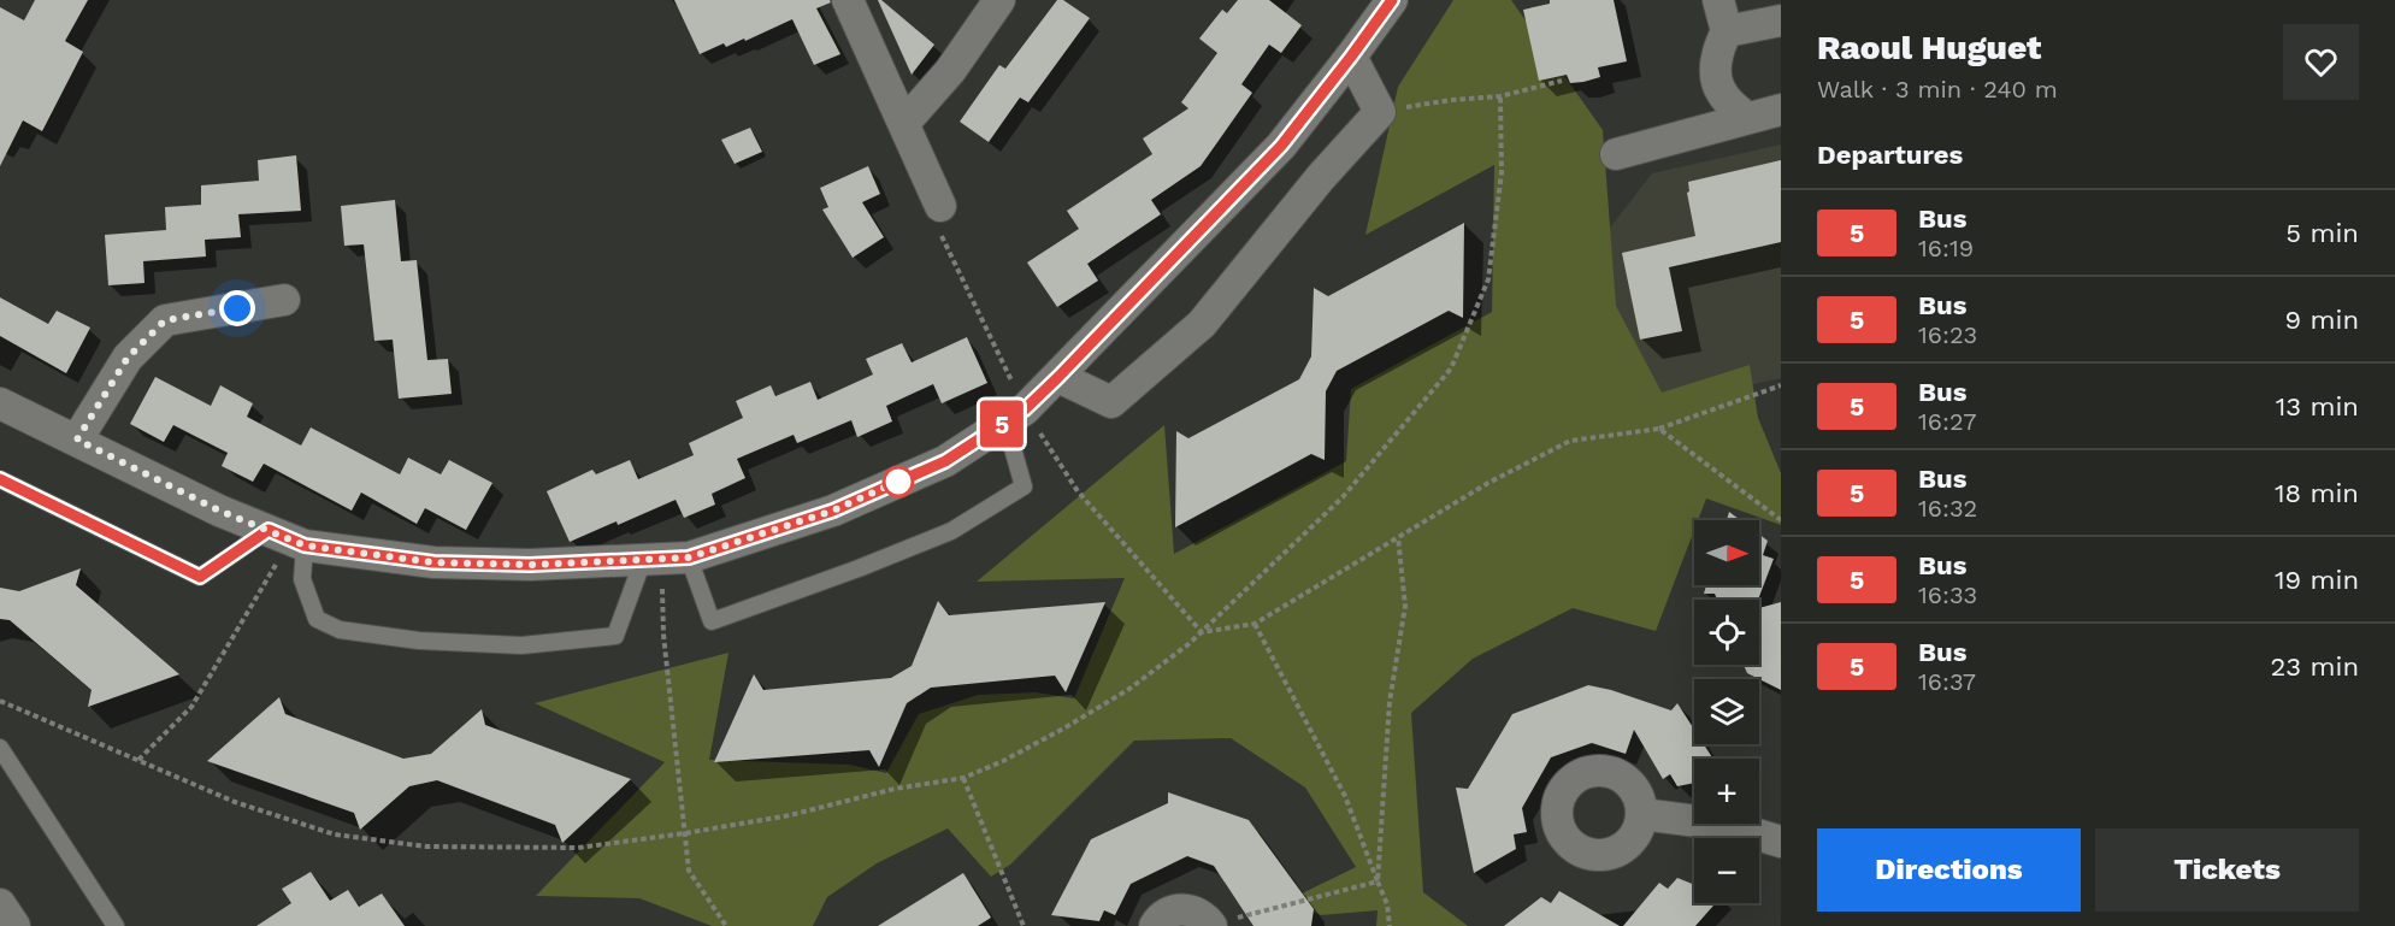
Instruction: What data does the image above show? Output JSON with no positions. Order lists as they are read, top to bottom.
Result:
{
  "lines": ["bus line 5"],
  "north": "right",
  "page": {
    "on_map": "5",
    "heading": [
      ["Raoul Huguet", "Walk · 3 min · 240 m"],
      "Departures"
    ],
    "list": [
      {
        "mark": "5",
        "name": "Bus",
        "note": "16:19",
        "value": "5 min"
      },
      {
        "mark": "5",
        "name": "Bus",
        "note": "16:23",
        "value": "9 min"
      },
      {
        "mark": "5",
        "name": "Bus",
        "note": "16:27",
        "value": "13 min"
      },
      {
        "mark": "5",
        "name": "Bus",
        "note": "16:32",
        "value": "18 min"
      },
      {
        "mark": "5",
        "name": "Bus",
        "note": "16:33",
        "value": "19 min"
      },
      {
        "mark": "5",
        "name": "Bus",
        "note": "16:37",
        "value": "23 min"
      }
    ],
    "map_buttons": ["+", "−"],
    "buttons": ["Directions", "Tickets"]
  }
}
